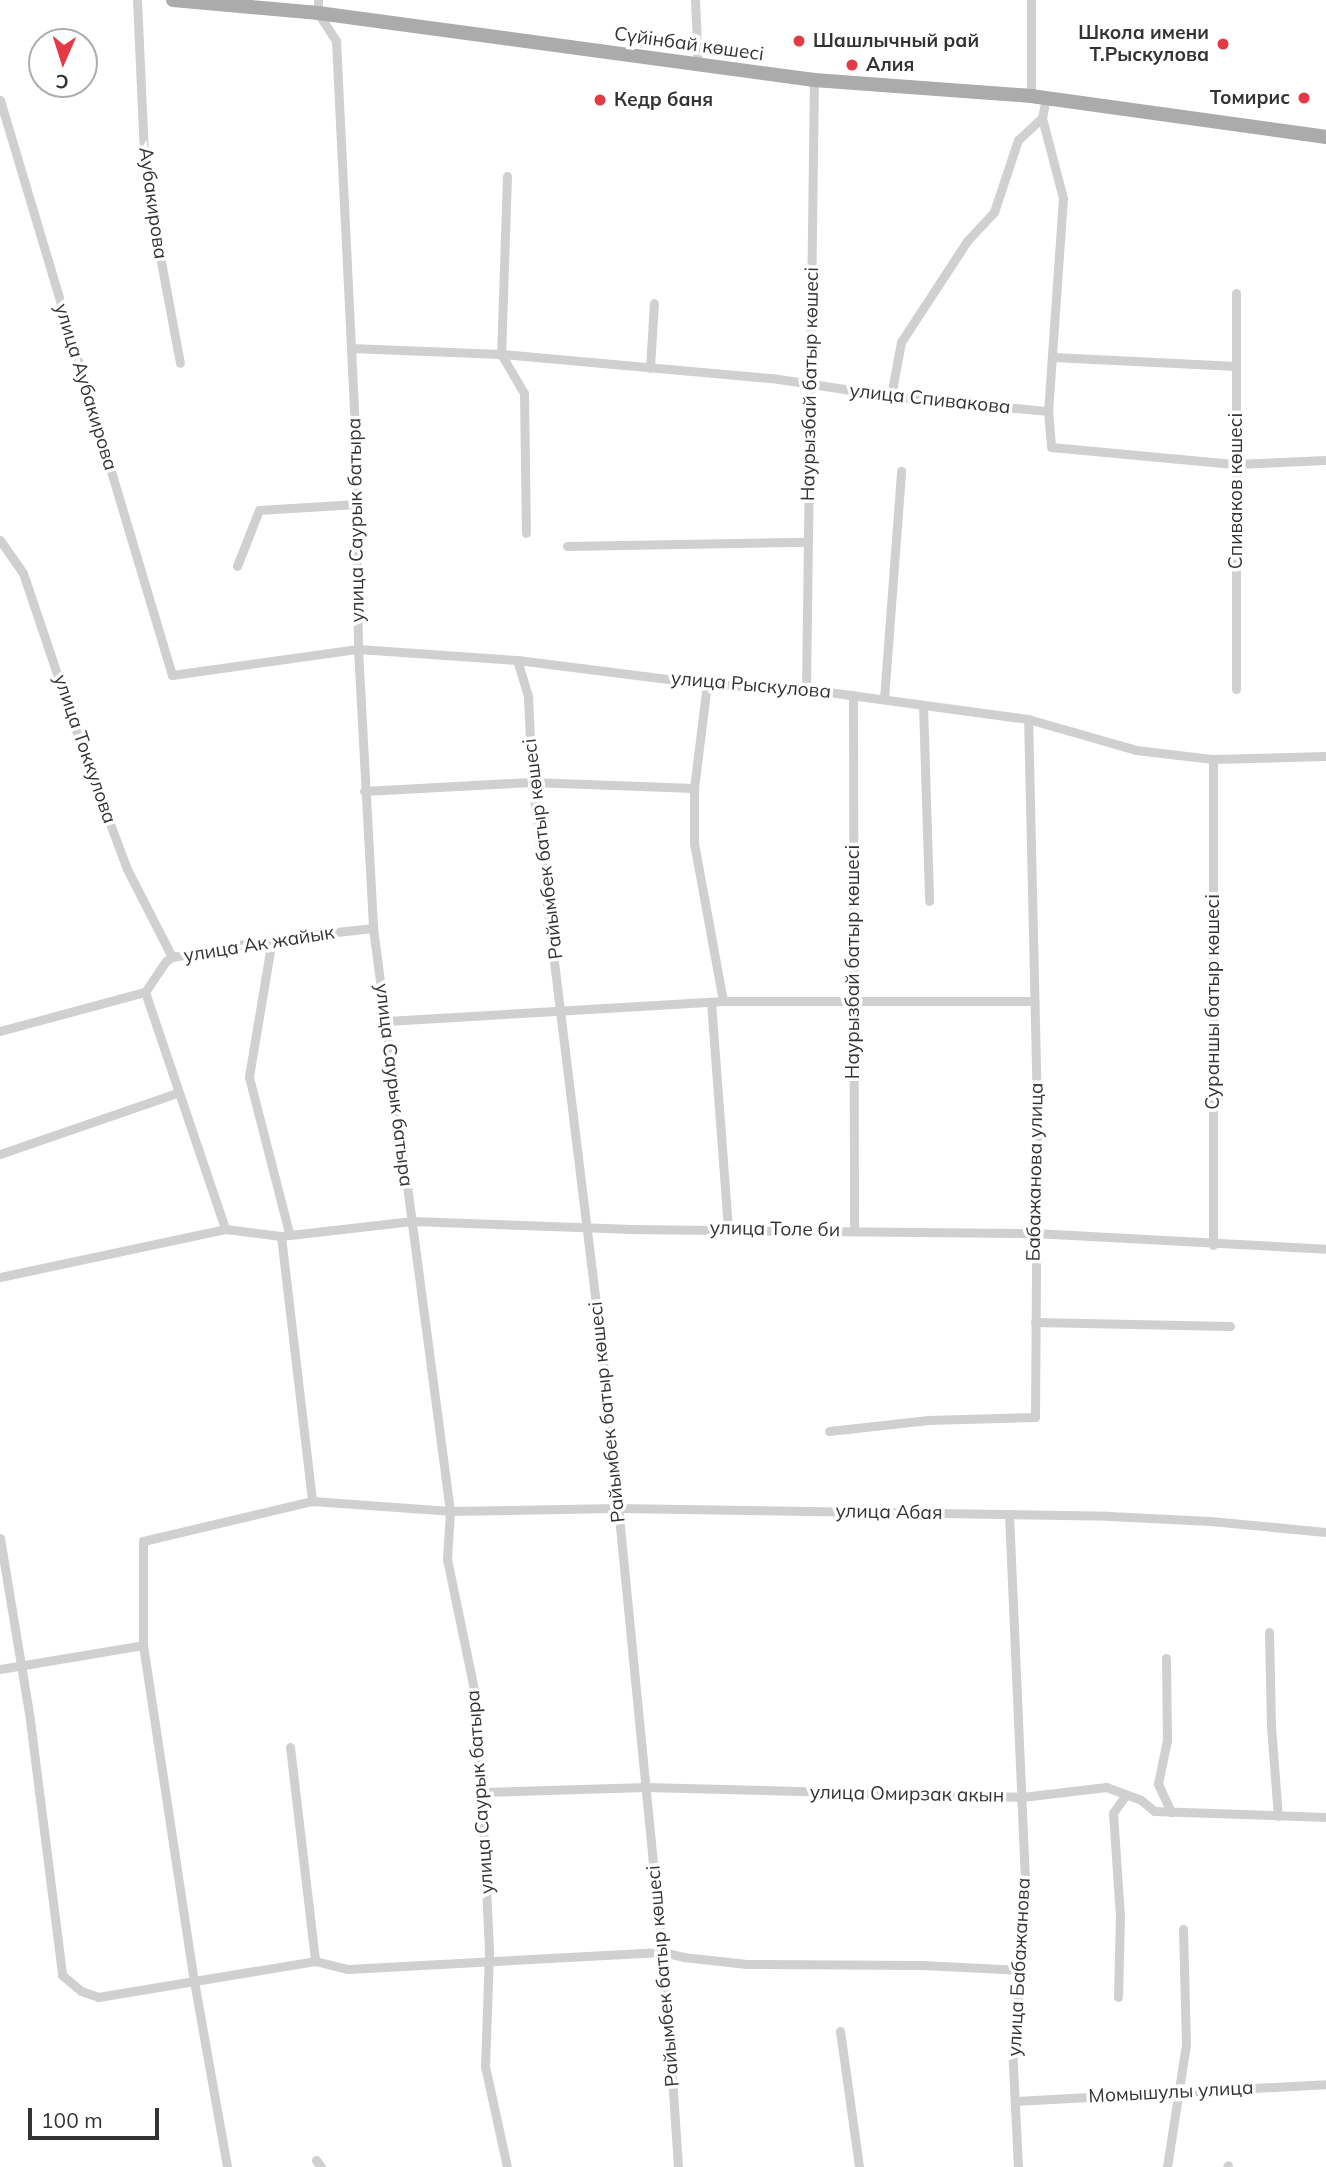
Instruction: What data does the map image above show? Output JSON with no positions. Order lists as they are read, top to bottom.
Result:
{
  "streets": {
    "main road": ["Сүйінбай көшесі"],
    "street": [
      "Аубакирова",
      "Наурызбай батыр көшесі",
      "улица Аубакирова",
      "улица Спивакова",
      "Спиваков көшесі",
      "улица Саурык батыра",
      "улица Рыскулова",
      "улица Токкулова",
      "Райымбек батыр көшесі",
      "улица Ак жайык",
      "Сураншы батыр көшесі",
      "Бабажанова улица",
      "улица Толе би",
      "улица Абая",
      "улица Омирзак акын",
      "улица Бабажанова",
      "Момышулы улица"
    ]
  },
  "crossings": [
    ["Сүйінбай көшесі", "Наурызбай батыр көшесі"],
    ["Сүйінбай көшесі", "улица Саурык батыра"],
    ["Наурызбай батыр көшесі", "улица Спивакова"],
    ["Наурызбай батыр көшесі", "улица Рыскулова"],
    ["Наурызбай батыр көшесі", "улица Толе би"],
    ["улица Аубакирова", "улица Рыскулова"],
    ["улица Спивакова", "улица Саурык батыра"],
    ["улица Саурык батыра", "улица Рыскулова"],
    ["улица Саурык батыра", "улица Ак жайык"],
    ["улица Саурык батыра", "улица Толе би"],
    ["улица Саурык батыра", "улица Абая"],
    ["улица Саурык батыра", "улица Омирзак акын"],
    ["улица Рыскулова", "Райымбек батыр көшесі"],
    ["улица Рыскулова", "Сураншы батыр көшесі"],
    ["улица Рыскулова", "Бабажанова улица"],
    ["улица Токкулова", "улица Ак жайык"],
    ["Райымбек батыр көшесі", "улица Толе би"],
    ["Райымбек батыр көшесі", "улица Абая"],
    ["Райымбек батыр көшесі", "улица Омирзак акын"],
    ["Сураншы батыр көшесі", "улица Толе би"],
    ["Бабажанова улица", "улица Толе би"],
    ["улица Абая", "улица Бабажанова"],
    ["улица Омирзак акын", "улица Бабажанова"],
    ["улица Бабажанова", "Момышулы улица"]
  ],
  "places": [
    "Шашлычный рай",
    "Школа имени Т.Рыскулова",
    "Алия",
    "Томирис",
    "Кедр баня"
  ],
  "scale_bar": "100 m",
  "north": "bottom"
}
